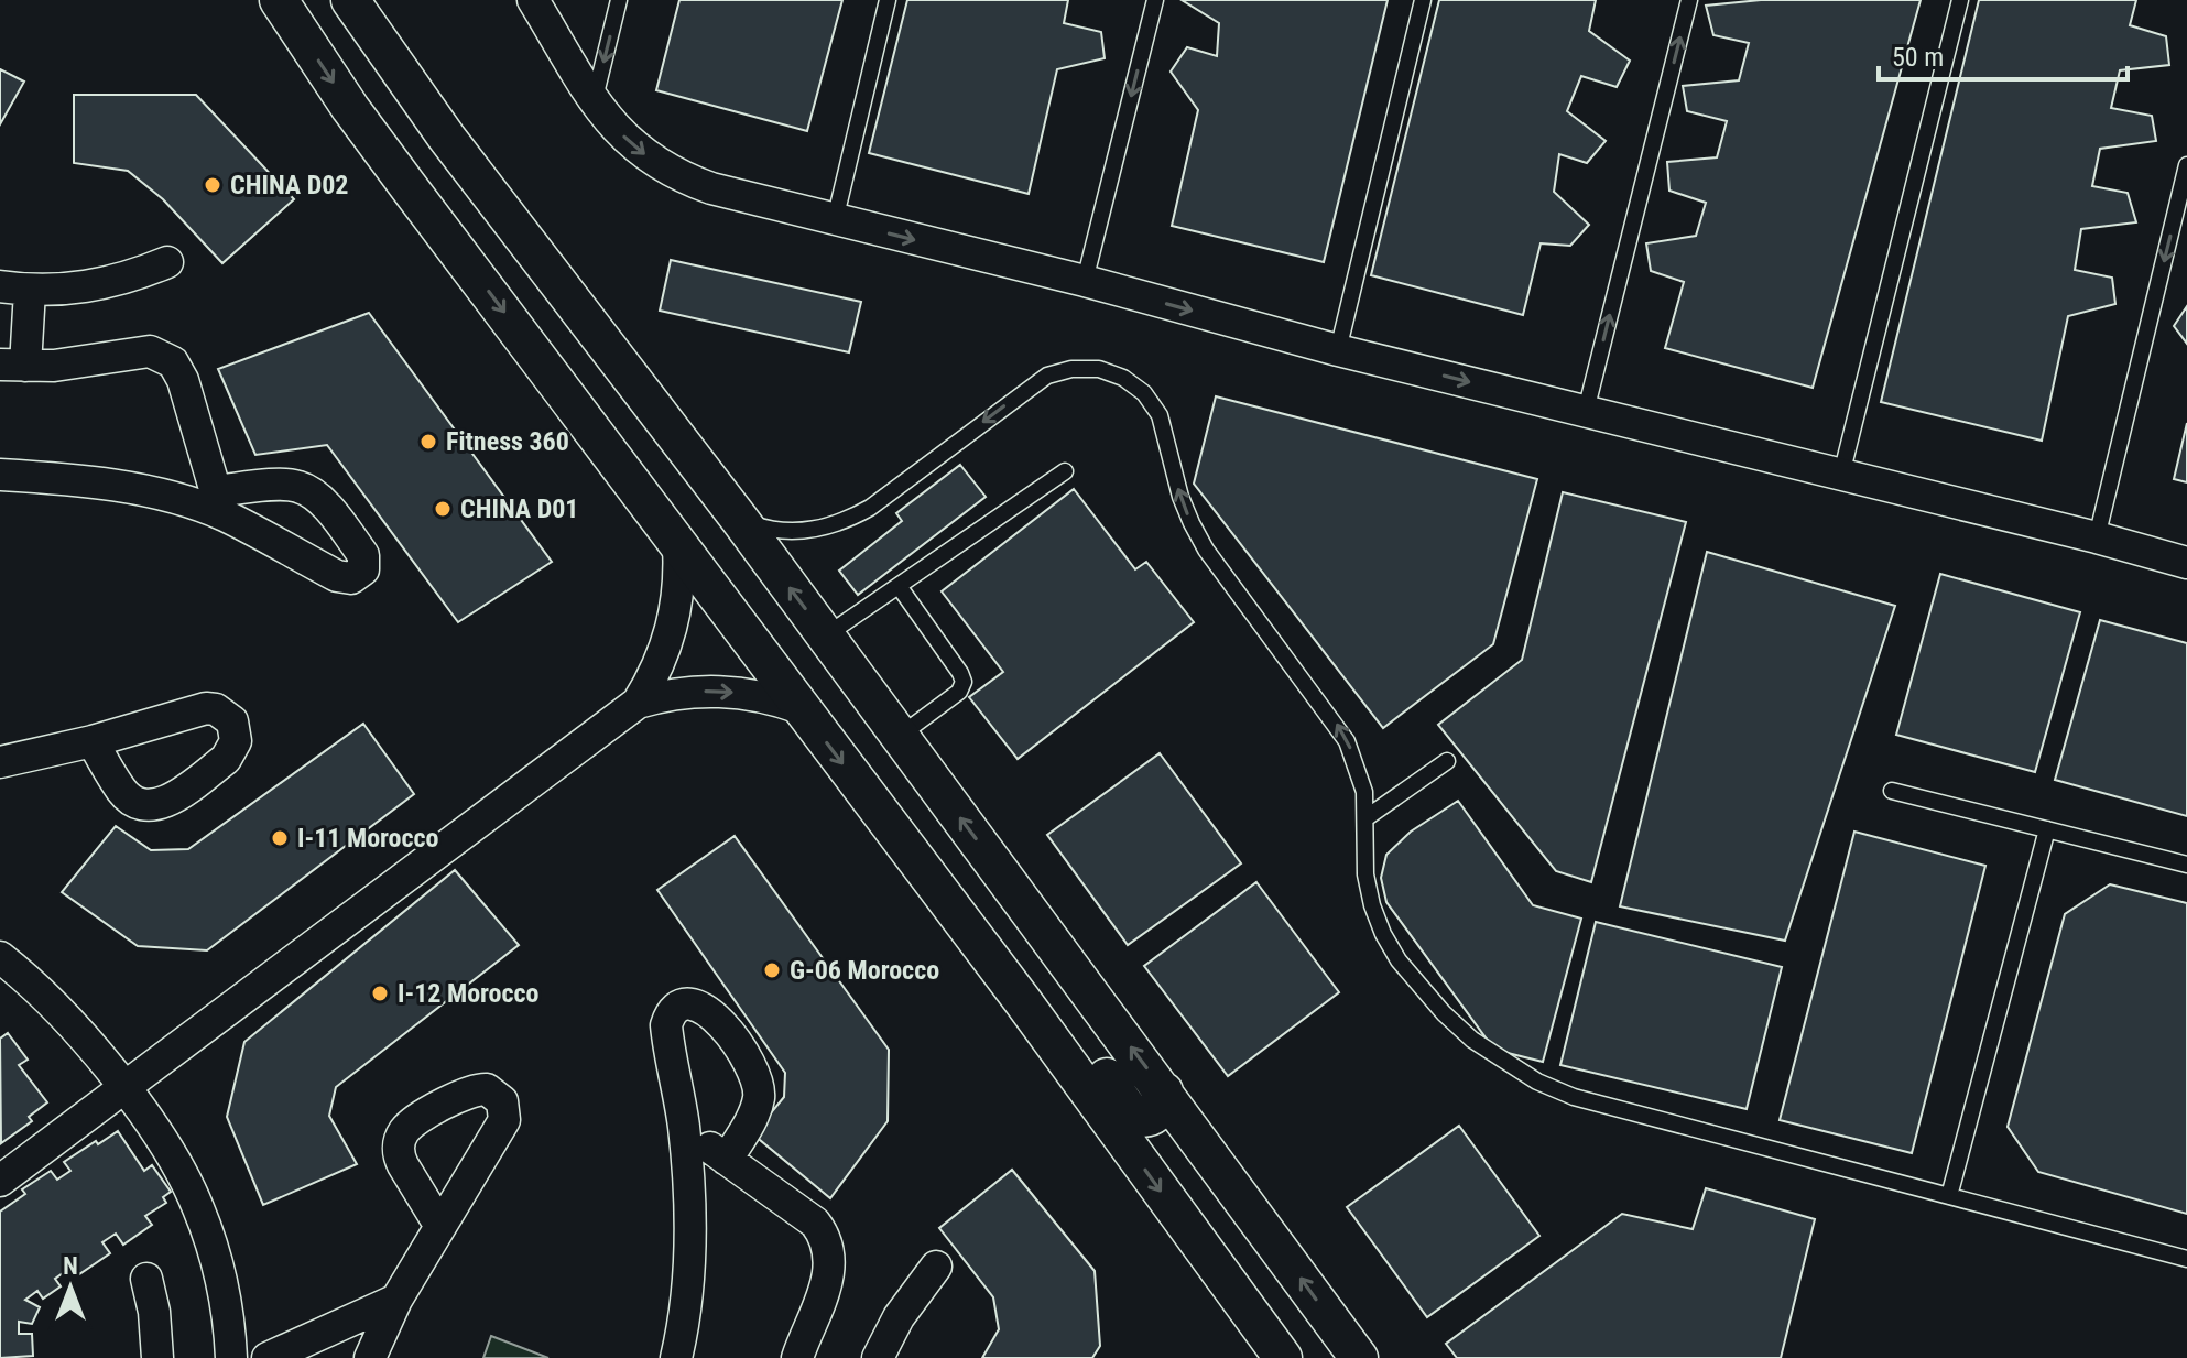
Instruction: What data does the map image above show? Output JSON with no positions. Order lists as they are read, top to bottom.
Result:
{
  "places": [
    "CHINA D02",
    "Fitness 360",
    "CHINA D01",
    "I-11 Morocco",
    "G-06 Morocco",
    "I-12 Morocco"
  ],
  "scale_bar": "50 m",
  "north": "top"
}
